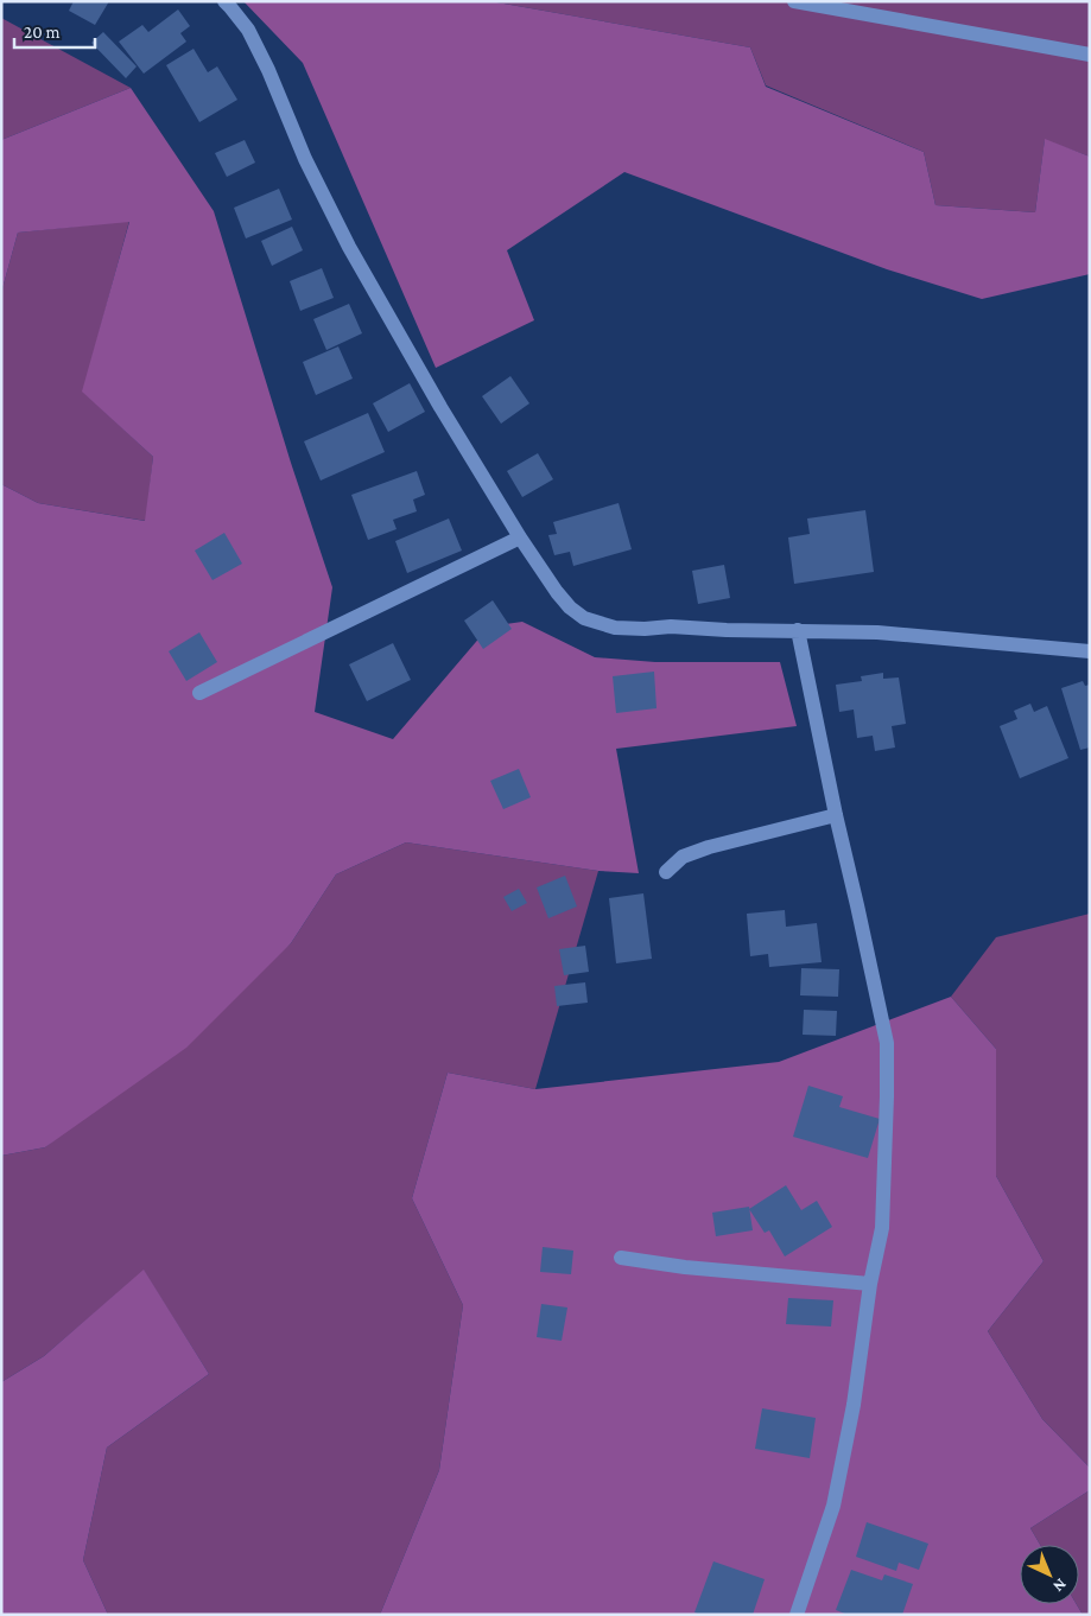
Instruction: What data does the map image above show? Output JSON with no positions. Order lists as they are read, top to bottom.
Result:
{
  "scale_bar": "20 m",
  "north": "bottom right"
}
